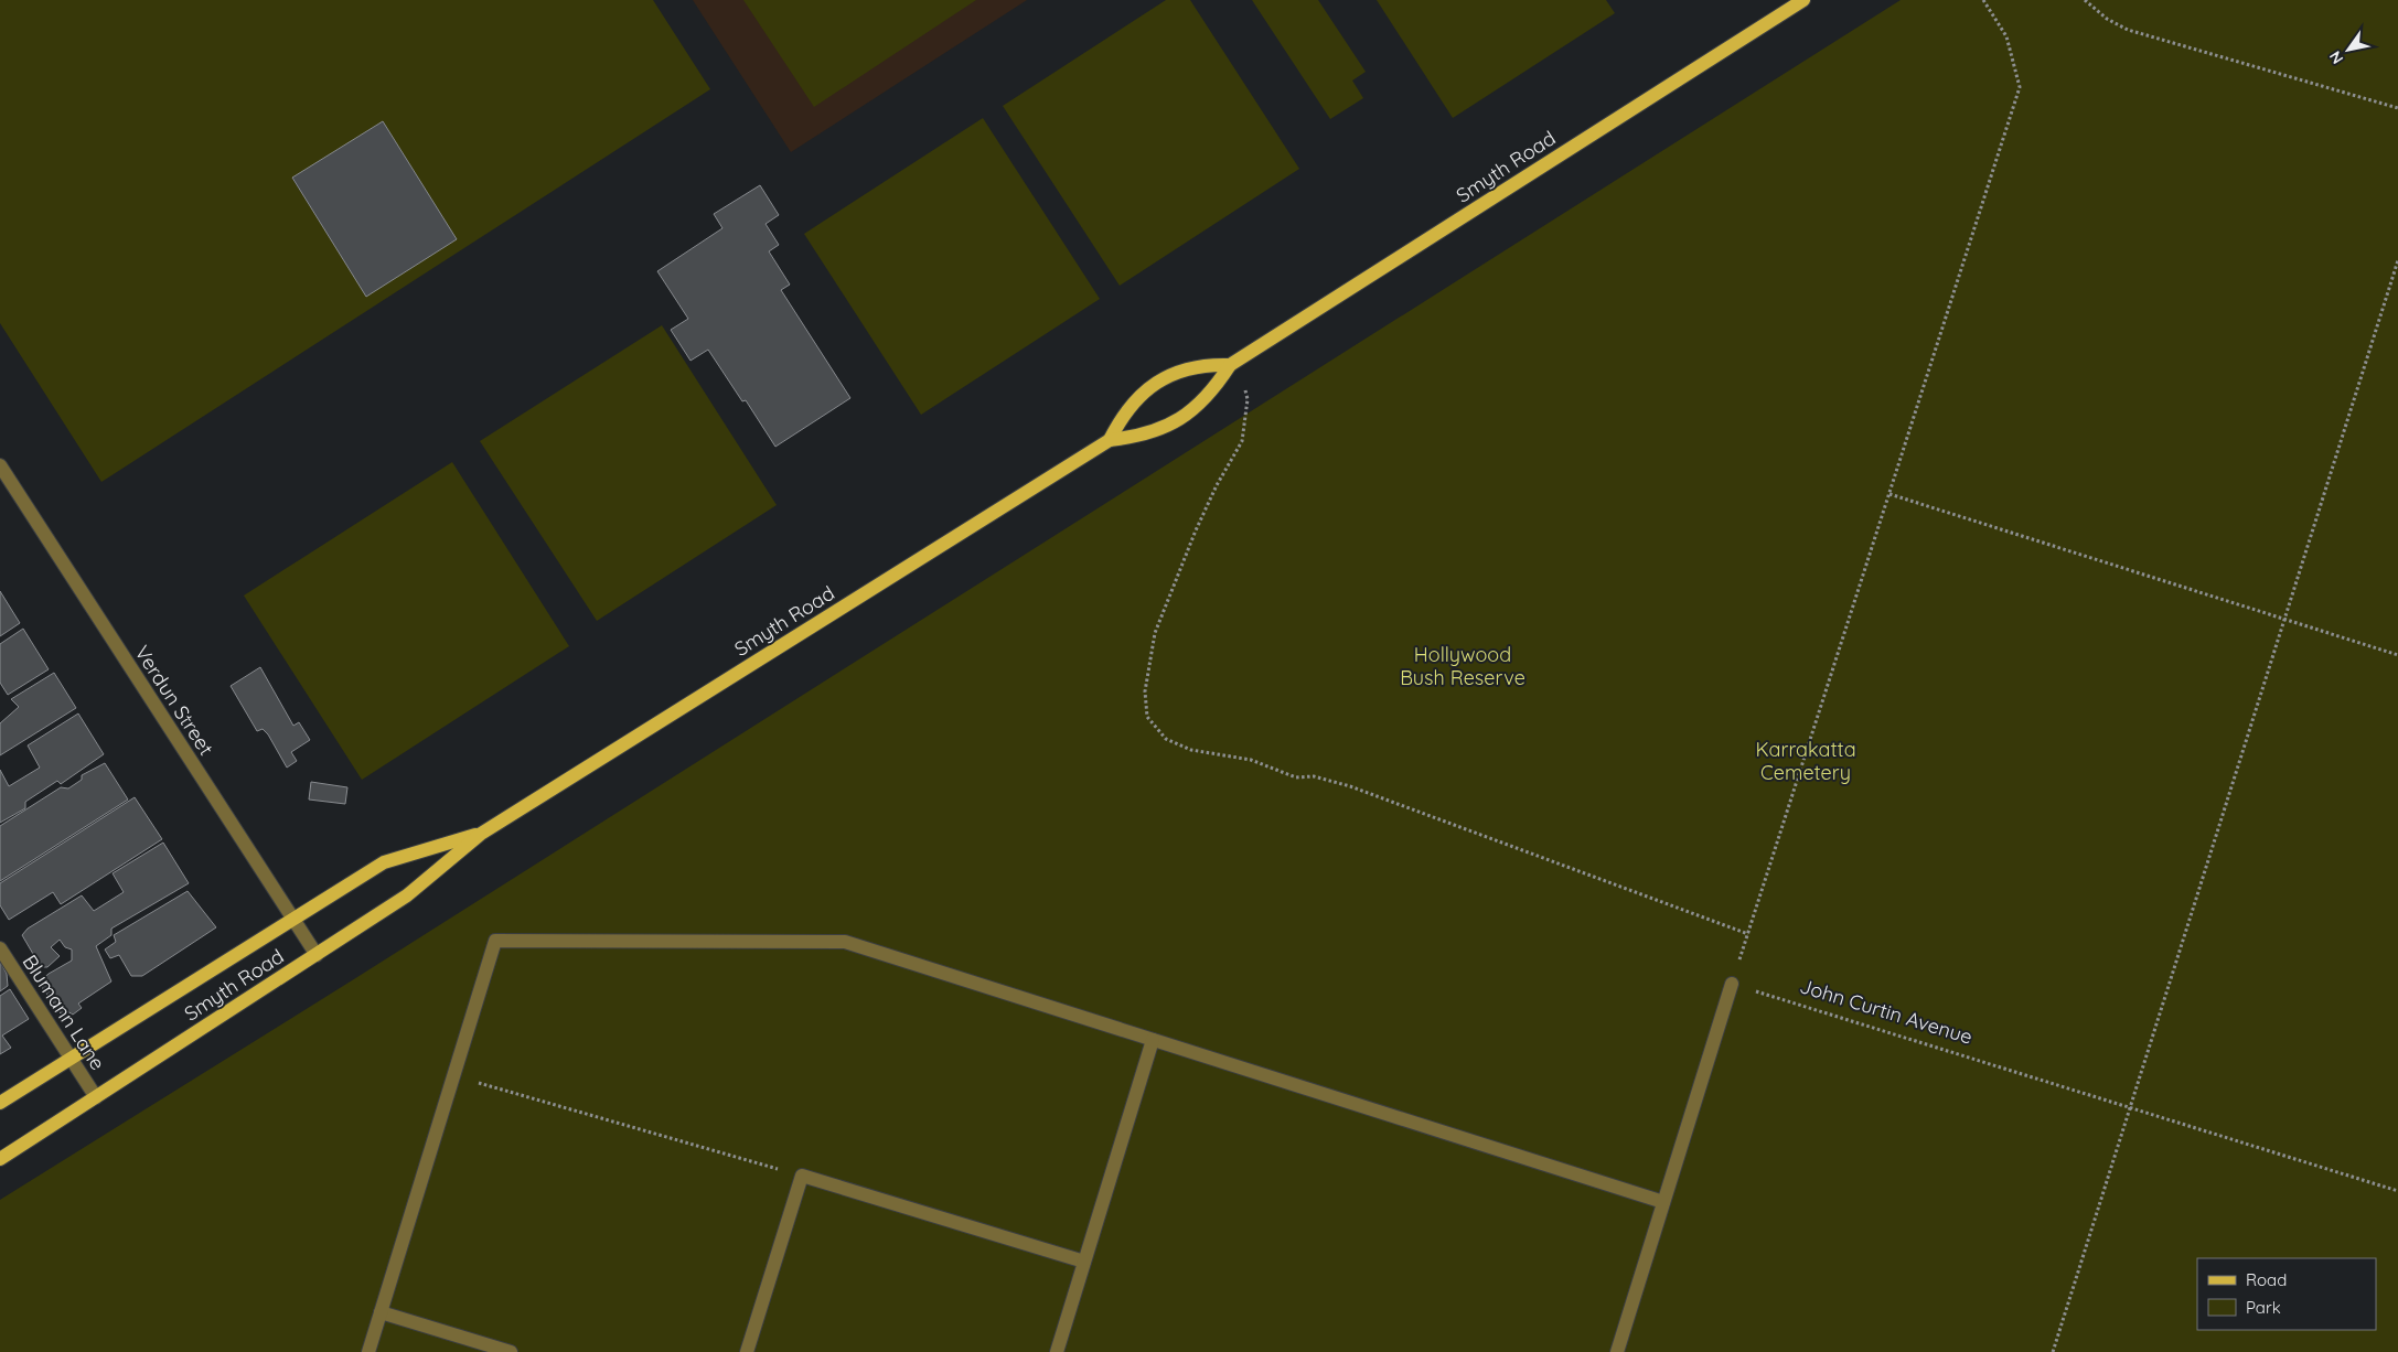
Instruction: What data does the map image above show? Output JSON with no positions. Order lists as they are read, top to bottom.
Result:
{
  "streets": {
    "main road": ["Smyth Road"],
    "street": ["Verdun Street", "Blumann Lane"],
    "path": ["John Curtin Avenue"]
  },
  "crossings": [
    ["Smyth Road", "Verdun Street"],
    ["Smyth Road", "Blumann Lane"]
  ],
  "parks": ["Hollywood Bush Reserve", "Karrakatta Cemetery"],
  "legend": ["Road", "Park"],
  "north": "bottom left"
}
